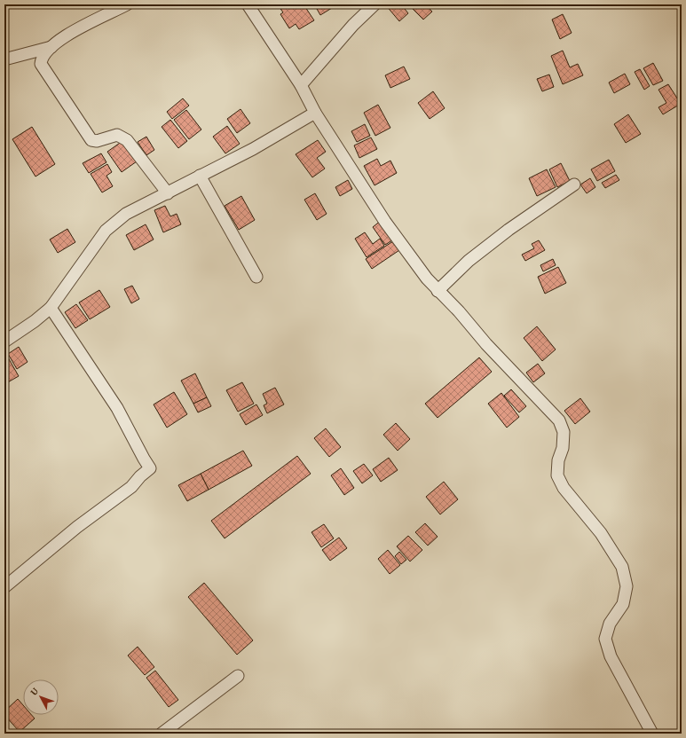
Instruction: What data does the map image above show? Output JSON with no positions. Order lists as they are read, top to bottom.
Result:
{
  "north": "top left"
}
